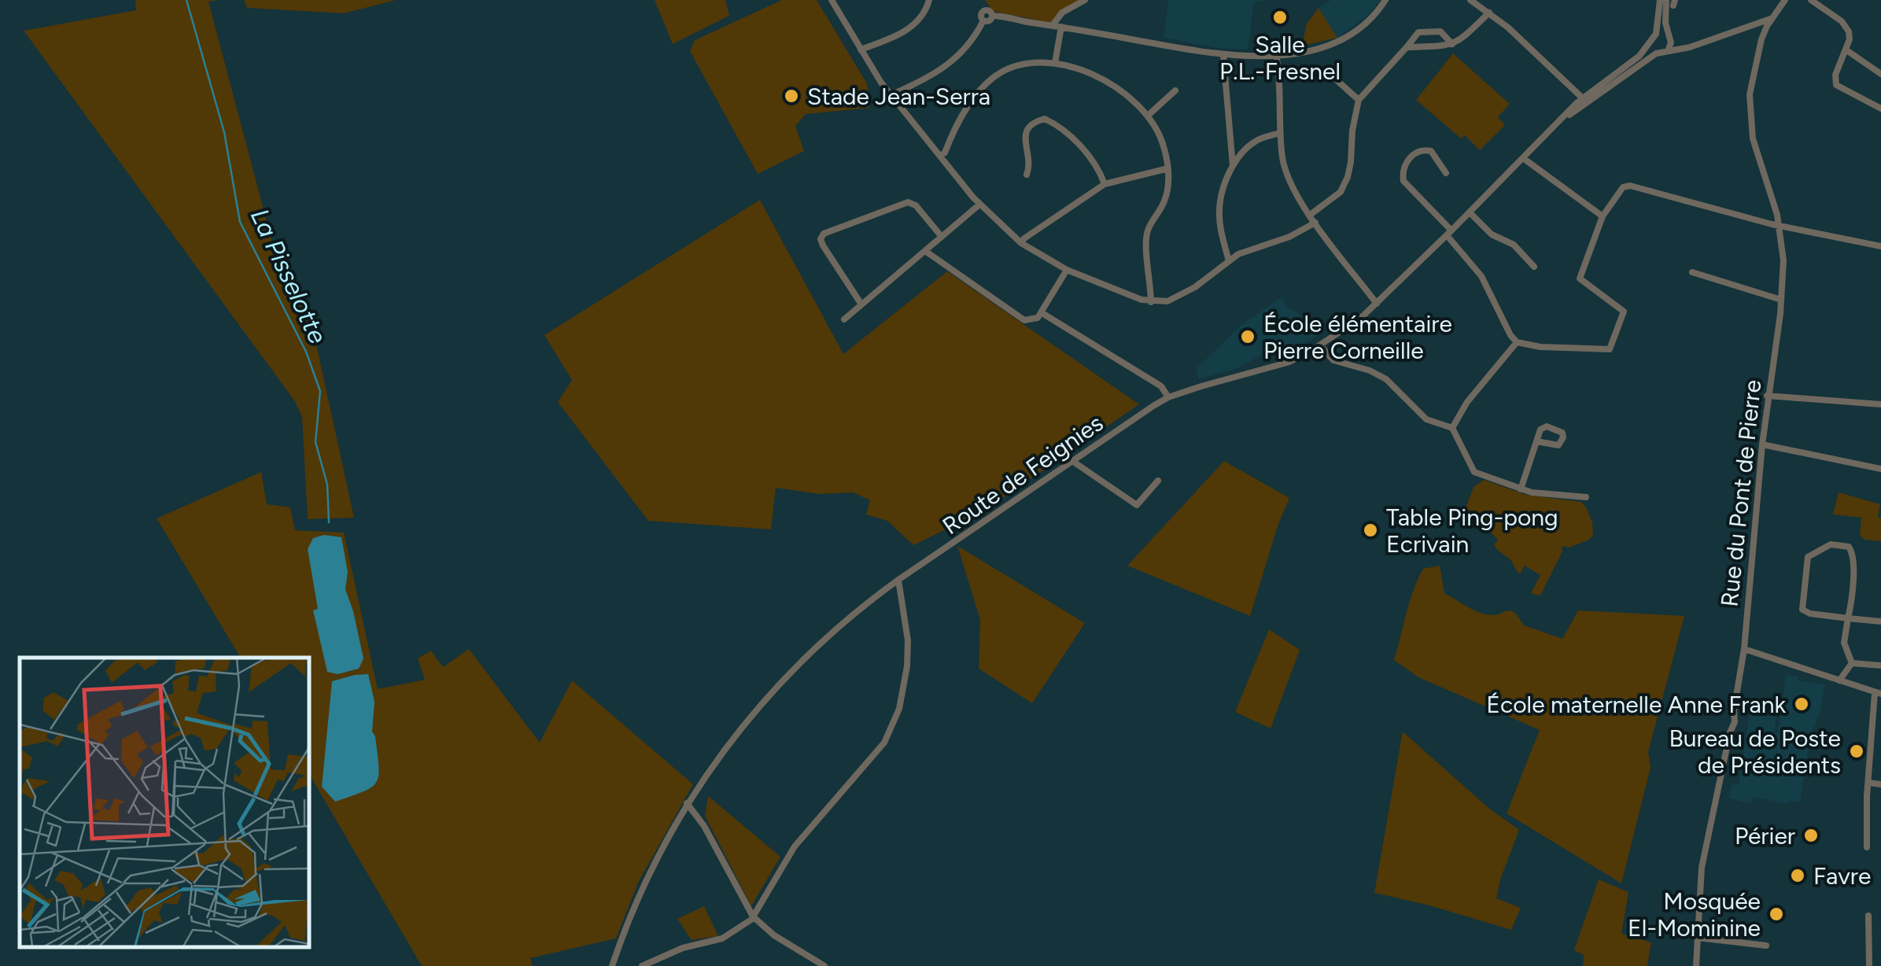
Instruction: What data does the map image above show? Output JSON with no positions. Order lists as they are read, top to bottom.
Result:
{
  "streets": {
    "street": ["Route de Feignies", "Rue du Pont de Pierre"]
  },
  "water": ["La Pisselotte"],
  "places": [
    "Salle P.L.-Fresnel",
    "Stade Jean-Serra",
    "École élémentaire Pierre Corneille",
    "Table Ping-pong Ecrivain",
    "École maternelle Anne Frank",
    "Bureau de Poste de Présidents",
    "Périer",
    "Favre",
    "Mosquée El-Mominine"
  ]
}
